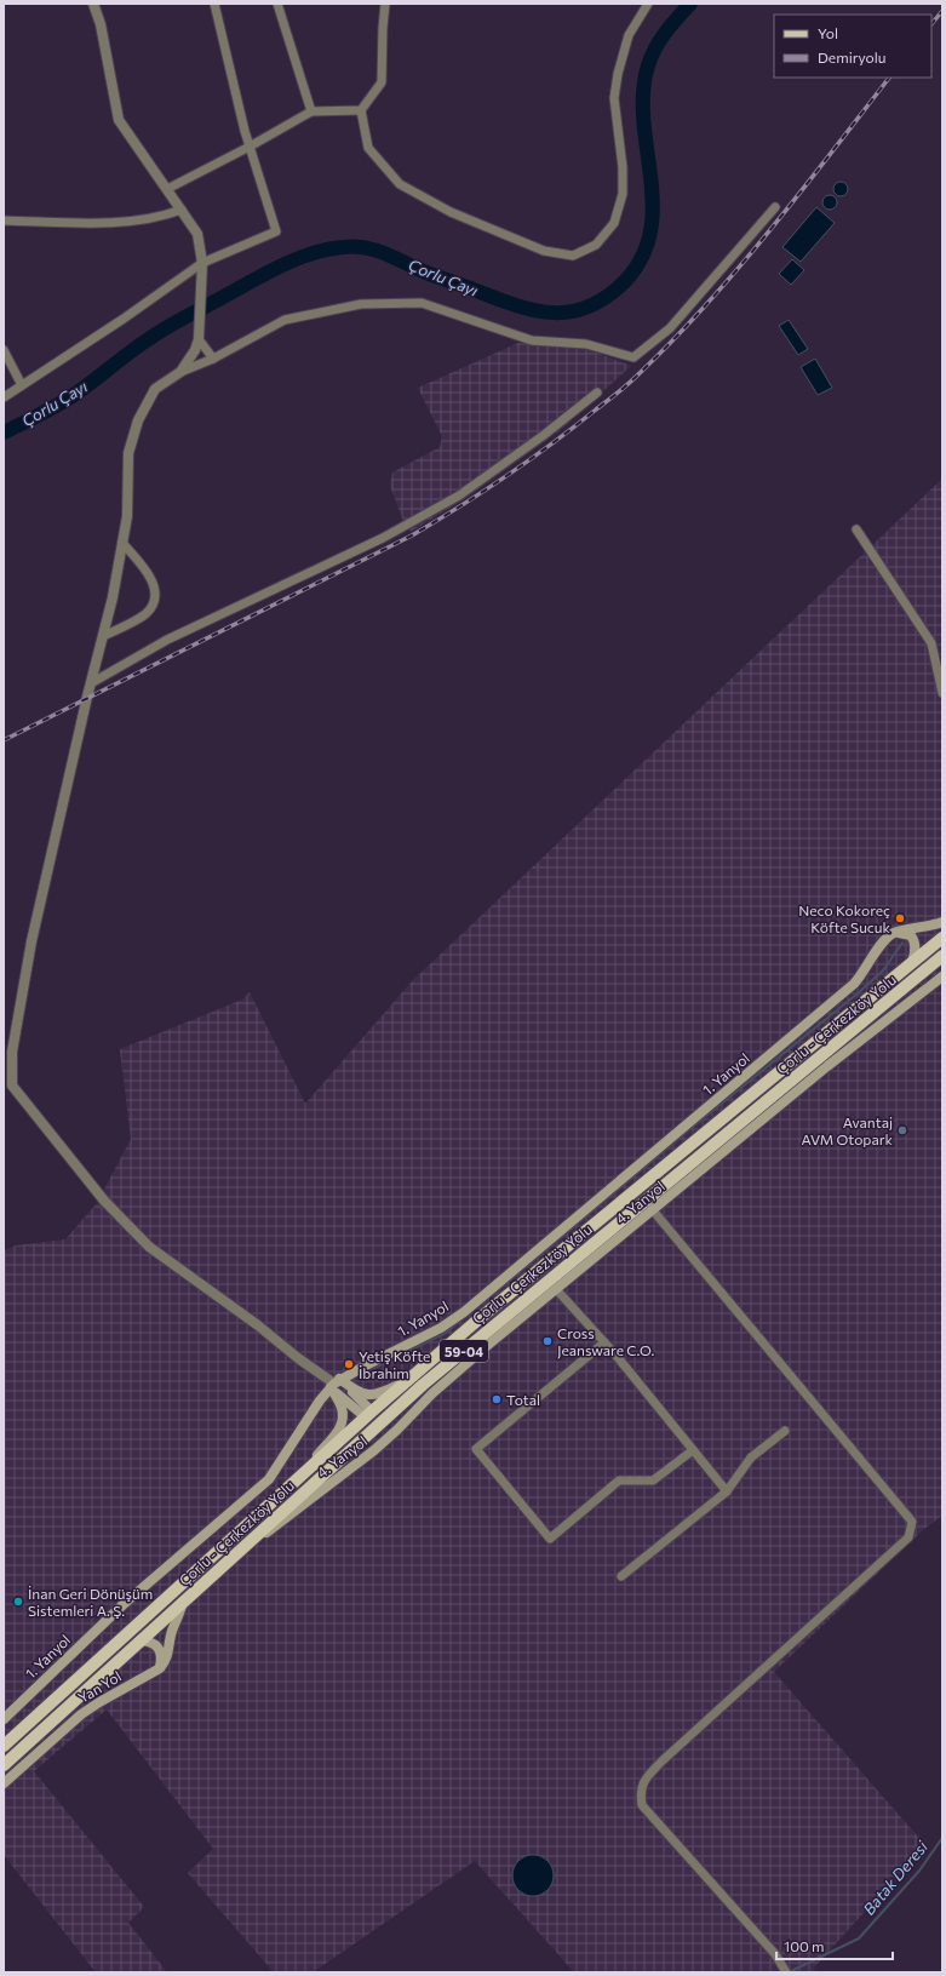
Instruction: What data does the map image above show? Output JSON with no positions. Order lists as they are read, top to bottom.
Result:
{
  "streets": {
    "main road": [
      "Çorlu - Çerkezköy Yolu",
      "1. Yanyol",
      "4. Yanyol",
      "59-04",
      "Yan Yol"
    ]
  },
  "crossings": [
    ["Çorlu - Çerkezköy Yolu", "4. Yanyol"]
  ],
  "water": ["Çorlu Çayı", "Batak Deresi"],
  "places": [
    "Neco Kokoreç Köfte Sucuk",
    "Avantaj AVM Otopark",
    "Cross Jeansware C.O.",
    "Yetiş Köfte İbrahim",
    "Total",
    "İnan Geri Dönüşüm Sistemleri A. Ş."
  ],
  "legend": ["Yol", "Demiryolu"],
  "scale_bar": "100 m"
}
